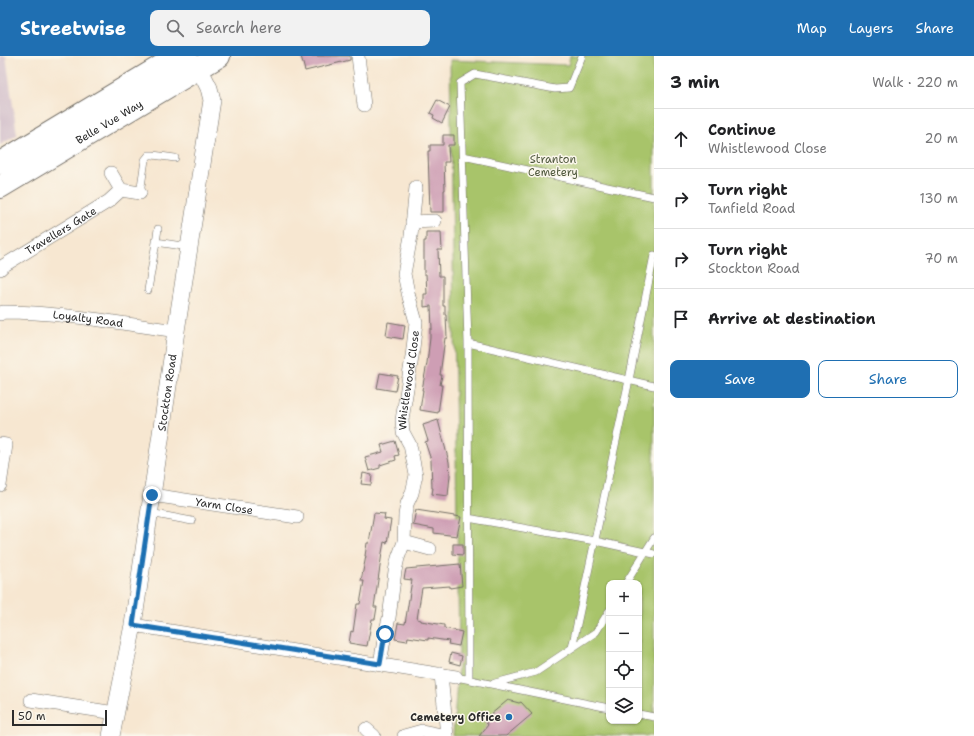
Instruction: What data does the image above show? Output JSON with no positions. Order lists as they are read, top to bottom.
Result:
{
  "streets": {
    "highway": ["Belle Vue Way"],
    "street": [
      "Travellers Gate",
      "Loyalty Road",
      "Whistlewood Close",
      "Stockton Road",
      "Yarm Close"
    ]
  },
  "crossings": [
    ["Belle Vue Way", "Stockton Road"],
    ["Loyalty Road", "Stockton Road"],
    ["Stockton Road", "Yarm Close"]
  ],
  "parks": ["Stranton Cemetery"],
  "places": ["Cemetery Office"],
  "scale_bar": "50 m",
  "page": {
    "header": "Streetwise",
    "search": "Search here",
    "nav": ["Map", "Layers", "Share"],
    "heading": ["3 min", "Walk · 220 m"],
    "list": [
      ["Continue", "Whistlewood Close", "20 m"],
      ["Turn right", "Tanfield Road", "130 m"],
      ["Turn right", "Stockton Road", "70 m"],
      "Arrive at destination"
    ],
    "buttons": ["Save", "Share"],
    "map_buttons": ["+", "−"],
    "scale": "50 m"
  }
}
